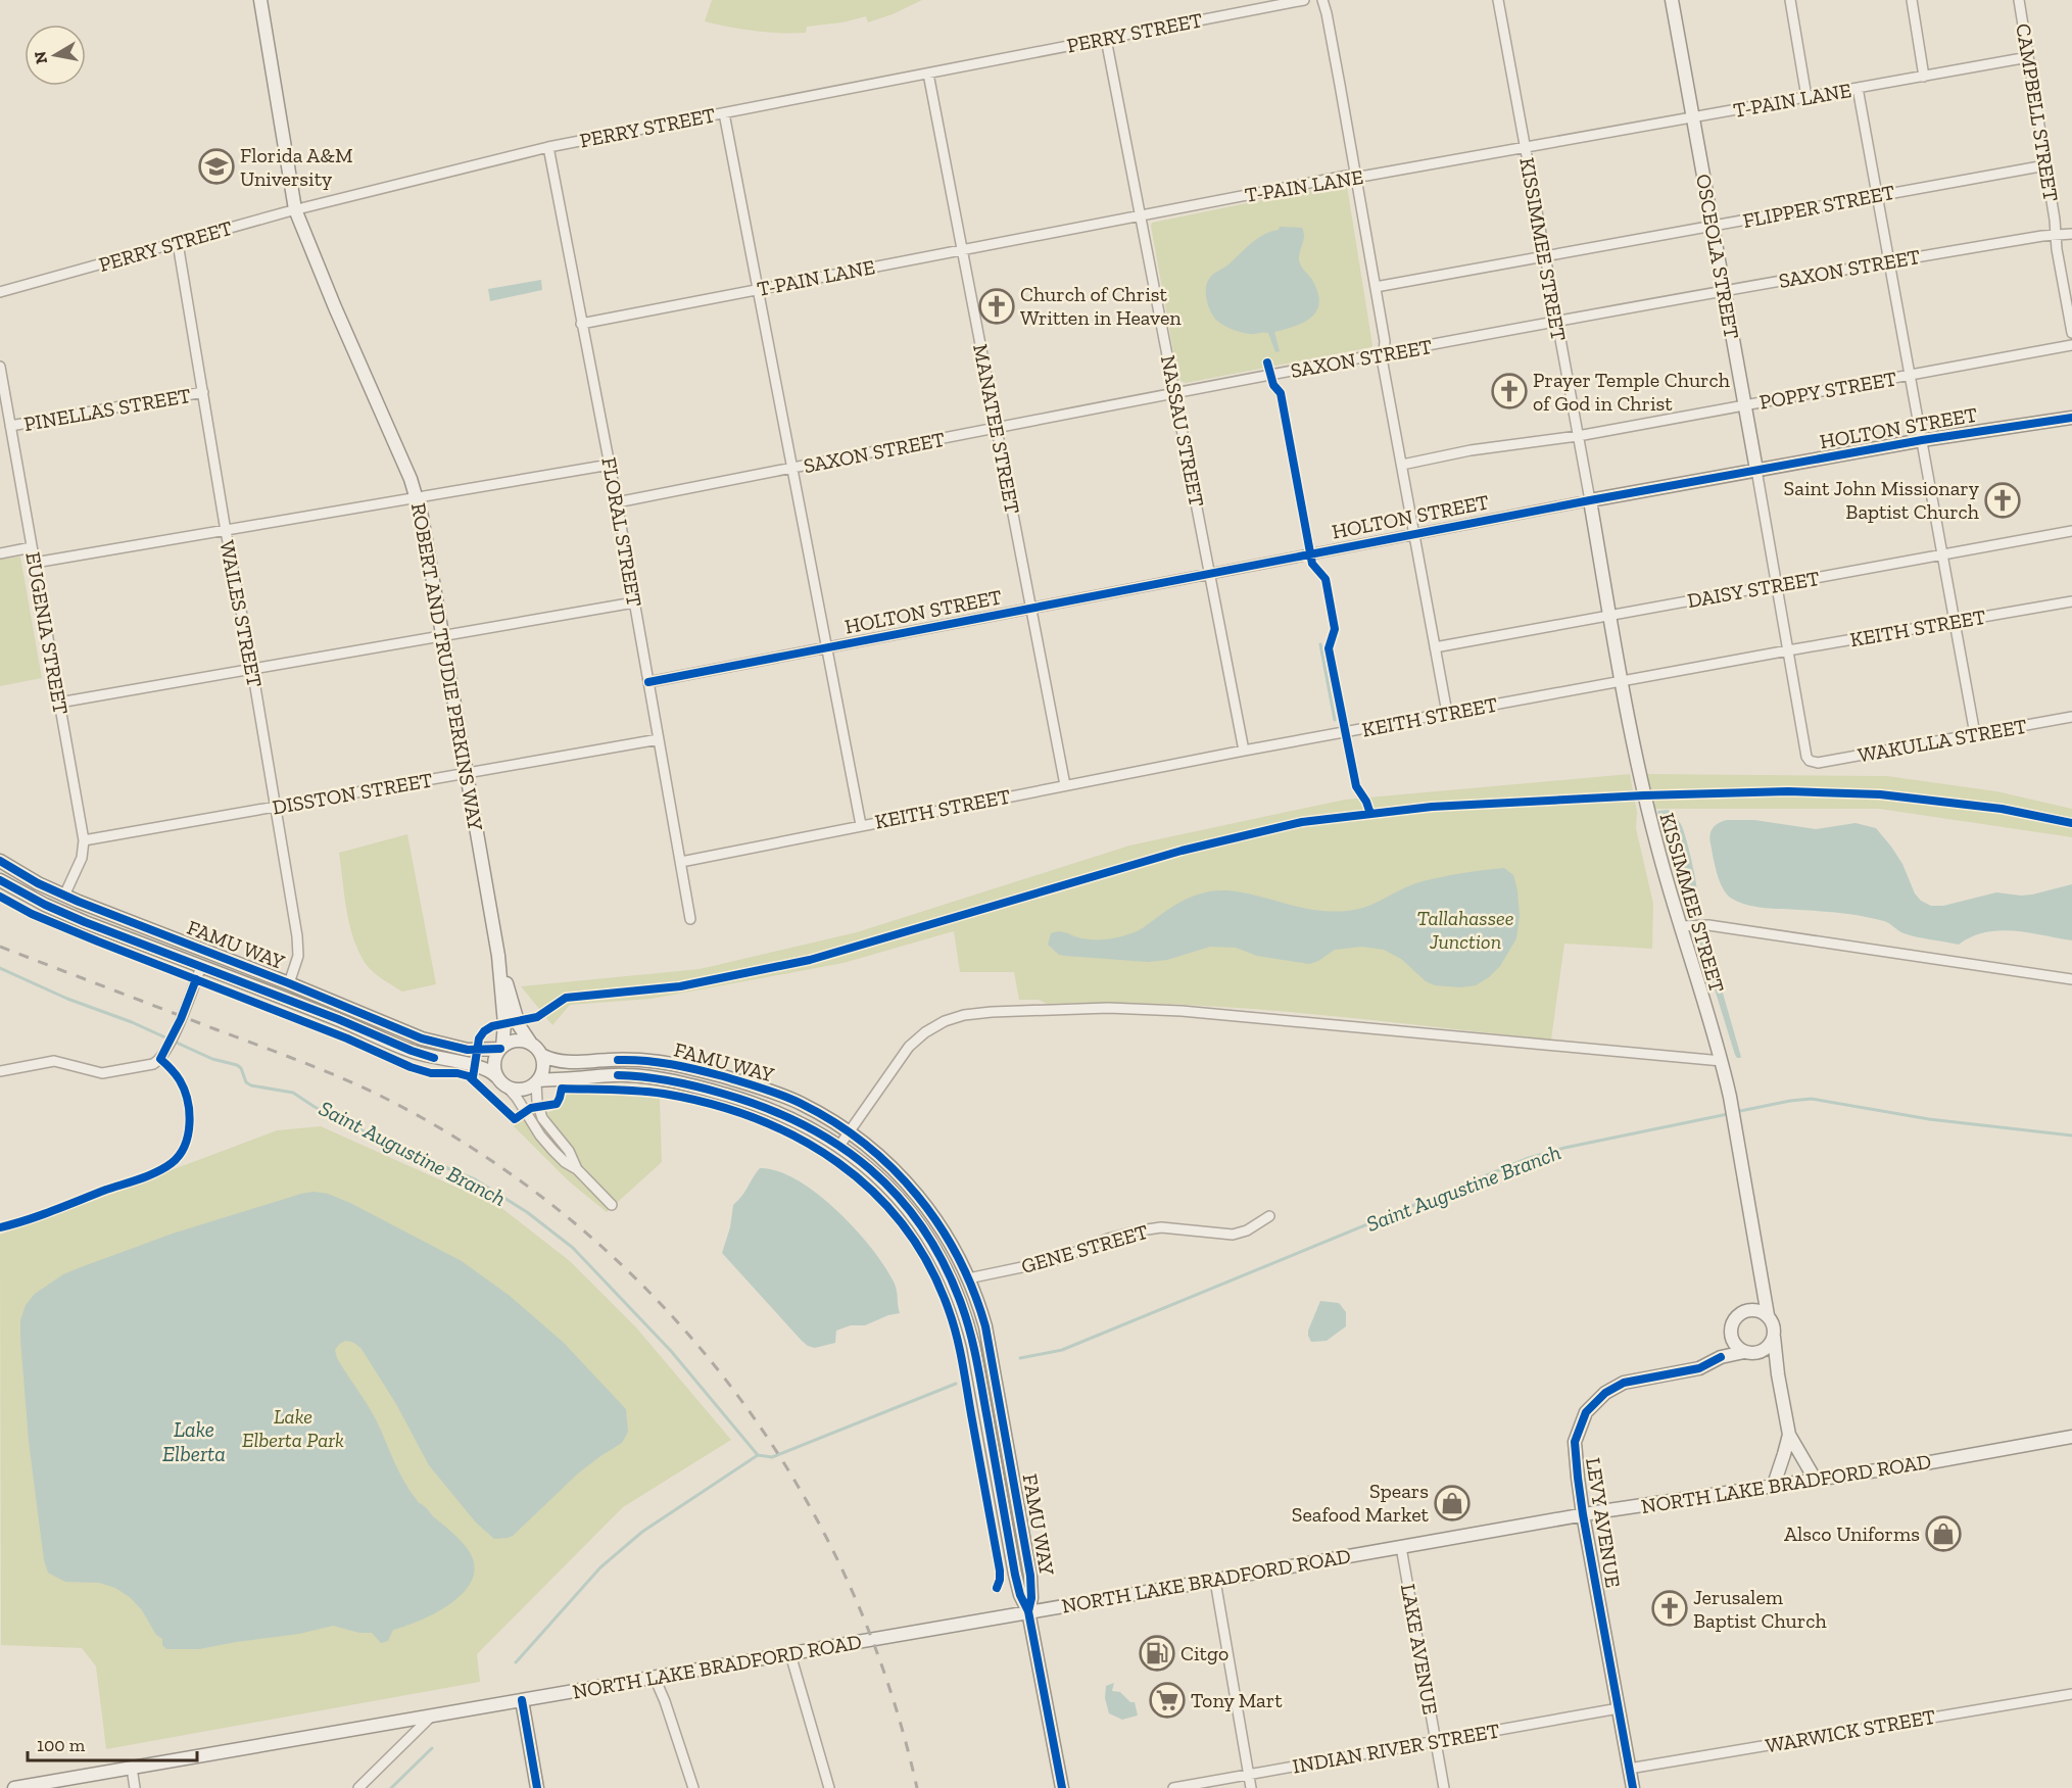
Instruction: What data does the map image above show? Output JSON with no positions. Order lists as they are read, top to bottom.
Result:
{
  "streets": {
    "street": [
      "PERRY STREET",
      "T-PAIN LANE",
      "CAMPBELL STREET",
      "FLIPPER STREET",
      "KISSIMMEE STREET",
      "OSCEOLA STREET",
      "SAXON STREET",
      "POPPY STREET",
      "PINELLAS STREET",
      "HOLTON STREET",
      "MANATEE STREET",
      "NASSAU STREET",
      "FLORAL STREET",
      "DAISY STREET",
      "WAILES STREET",
      "KEITH STREET",
      "EUGENIA STREET",
      "ROBERT AND TRUDIE PERKINS WAY",
      "WAKULLA STREET",
      "DISSTON STREET",
      "FAMU WAY",
      "GENE STREET",
      "NORTH LAKE BRADFORD ROAD",
      "LEVY AVENUE",
      "LAKE AVENUE",
      "WARWICK STREET",
      "INDIAN RIVER STREET"
    ]
  },
  "crossings": [
    ["PERRY STREET", "MANATEE STREET"],
    ["PERRY STREET", "NASSAU STREET"],
    ["PERRY STREET", "FLORAL STREET"],
    ["PERRY STREET", "WAILES STREET"],
    ["PERRY STREET", "ROBERT AND TRUDIE PERKINS WAY"],
    ["T-PAIN LANE", "CAMPBELL STREET"],
    ["T-PAIN LANE", "KISSIMMEE STREET"],
    ["T-PAIN LANE", "OSCEOLA STREET"],
    ["T-PAIN LANE", "MANATEE STREET"],
    ["T-PAIN LANE", "NASSAU STREET"],
    ["T-PAIN LANE", "FLORAL STREET"],
    ["CAMPBELL STREET", "FLIPPER STREET"],
    ["CAMPBELL STREET", "SAXON STREET"],
    ["FLIPPER STREET", "KISSIMMEE STREET"],
    ["FLIPPER STREET", "OSCEOLA STREET"],
    ["KISSIMMEE STREET", "SAXON STREET"],
    ["KISSIMMEE STREET", "POPPY STREET"],
    ["KISSIMMEE STREET", "HOLTON STREET"],
    ["KISSIMMEE STREET", "DAISY STREET"],
    ["KISSIMMEE STREET", "KEITH STREET"],
    ["KISSIMMEE STREET", "LEVY AVENUE"],
    ["OSCEOLA STREET", "SAXON STREET"],
    ["OSCEOLA STREET", "POPPY STREET"],
    ["OSCEOLA STREET", "HOLTON STREET"],
    ["OSCEOLA STREET", "DAISY STREET"],
    ["OSCEOLA STREET", "KEITH STREET"],
    ["OSCEOLA STREET", "WAKULLA STREET"],
    ["SAXON STREET", "MANATEE STREET"],
    ["SAXON STREET", "NASSAU STREET"],
    ["SAXON STREET", "FLORAL STREET"],
    ["PINELLAS STREET", "WAILES STREET"],
    ["PINELLAS STREET", "EUGENIA STREET"],
    ["HOLTON STREET", "MANATEE STREET"],
    ["HOLTON STREET", "NASSAU STREET"],
    ["HOLTON STREET", "FLORAL STREET"],
    ["MANATEE STREET", "KEITH STREET"],
    ["NASSAU STREET", "KEITH STREET"],
    ["FLORAL STREET", "KEITH STREET"],
    ["FLORAL STREET", "DISSTON STREET"],
    ["WAILES STREET", "DISSTON STREET"],
    ["WAILES STREET", "FAMU WAY"],
    ["EUGENIA STREET", "DISSTON STREET"],
    ["EUGENIA STREET", "FAMU WAY"],
    ["ROBERT AND TRUDIE PERKINS WAY", "DISSTON STREET"],
    ["ROBERT AND TRUDIE PERKINS WAY", "FAMU WAY"],
    ["FAMU WAY", "GENE STREET"],
    ["FAMU WAY", "NORTH LAKE BRADFORD ROAD"],
    ["NORTH LAKE BRADFORD ROAD", "LEVY AVENUE"],
    ["NORTH LAKE BRADFORD ROAD", "LAKE AVENUE"],
    ["LEVY AVENUE", "WARWICK STREET"],
    ["LEVY AVENUE", "INDIAN RIVER STREET"],
    ["LAKE AVENUE", "INDIAN RIVER STREET"]
  ],
  "water": ["Saint Augustine Branch", "Lake Elberta"],
  "parks": ["Tallahassee Junction", "Lake Elberta Park"],
  "places": {
    "school or university": ["Florida A&M University"],
    "church": [
      "Church of Christ Written in Heaven",
      "Prayer Temple Church of God in Christ",
      "Saint John Missionary Baptist Church",
      "Jerusalem Baptist Church"
    ],
    "shop": ["Spears Seafood Market", "Alsco Uniforms"],
    "fuel station": ["Citgo"],
    "supermarket": ["Tony Mart"]
  },
  "scale_bar": "100 m",
  "north": "left"
}
